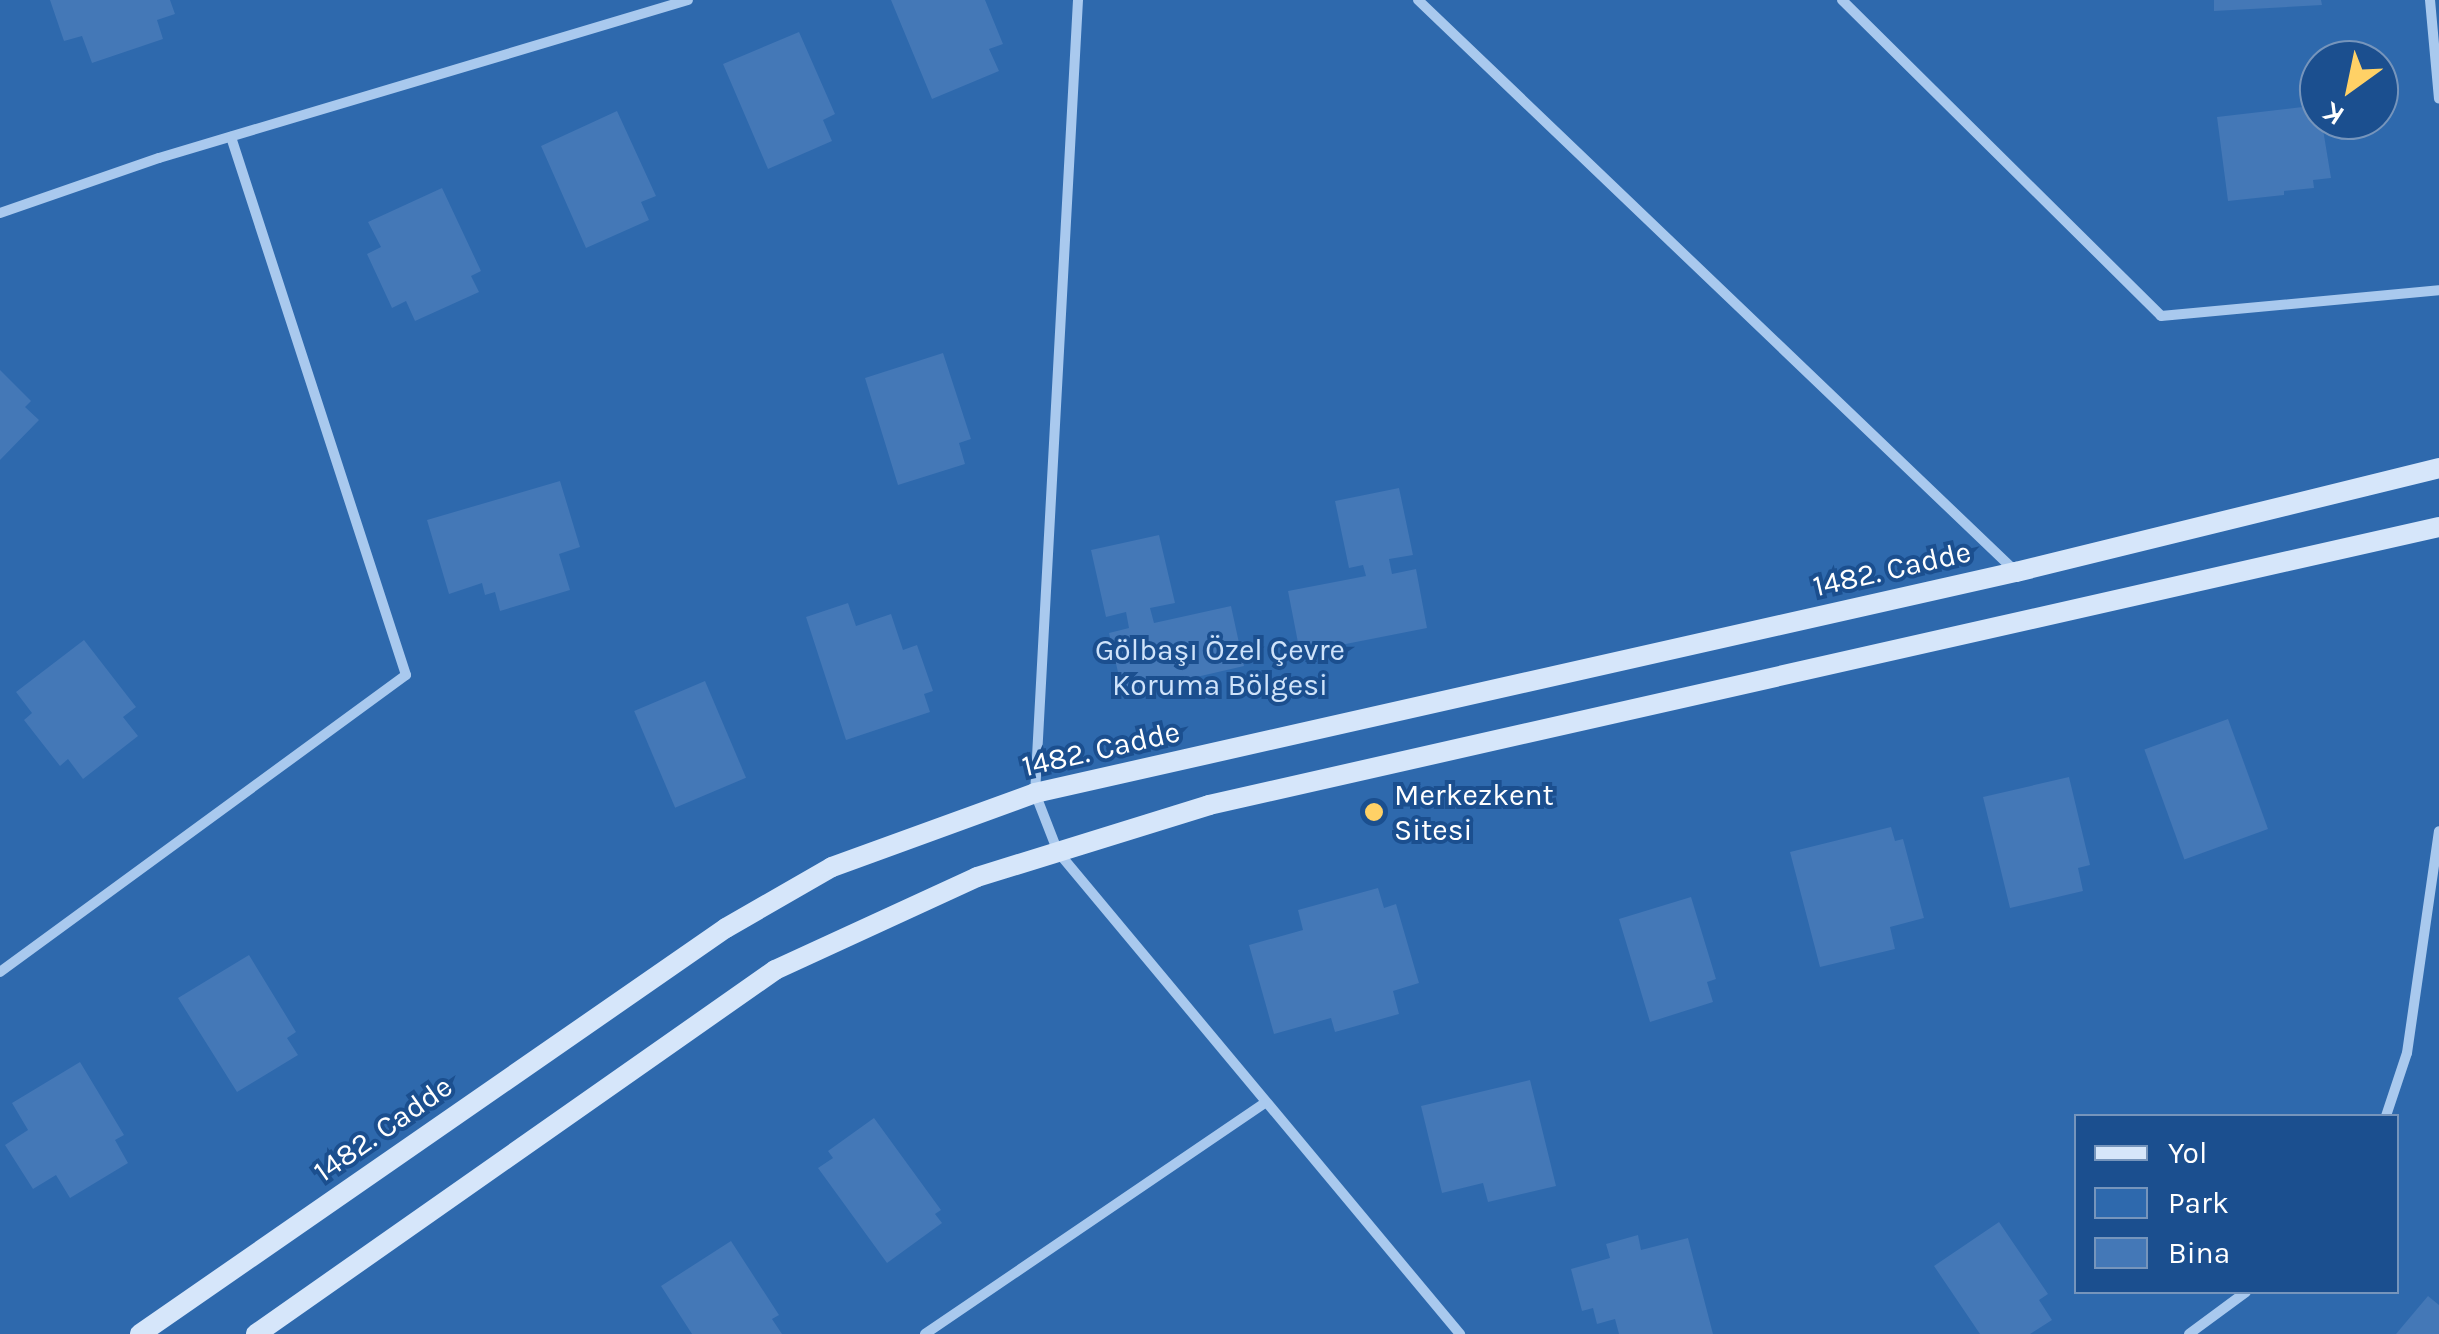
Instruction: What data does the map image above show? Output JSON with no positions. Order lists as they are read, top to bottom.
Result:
{
  "streets": {
    "street": ["1482. Cadde"]
  },
  "parks": ["Gölbaşı Özel Çevre Koruma Bölgesi"],
  "places": ["Merkezkent Sitesi"],
  "legend": ["Yol", "Park", "Bina"],
  "north": "bottom left"
}
